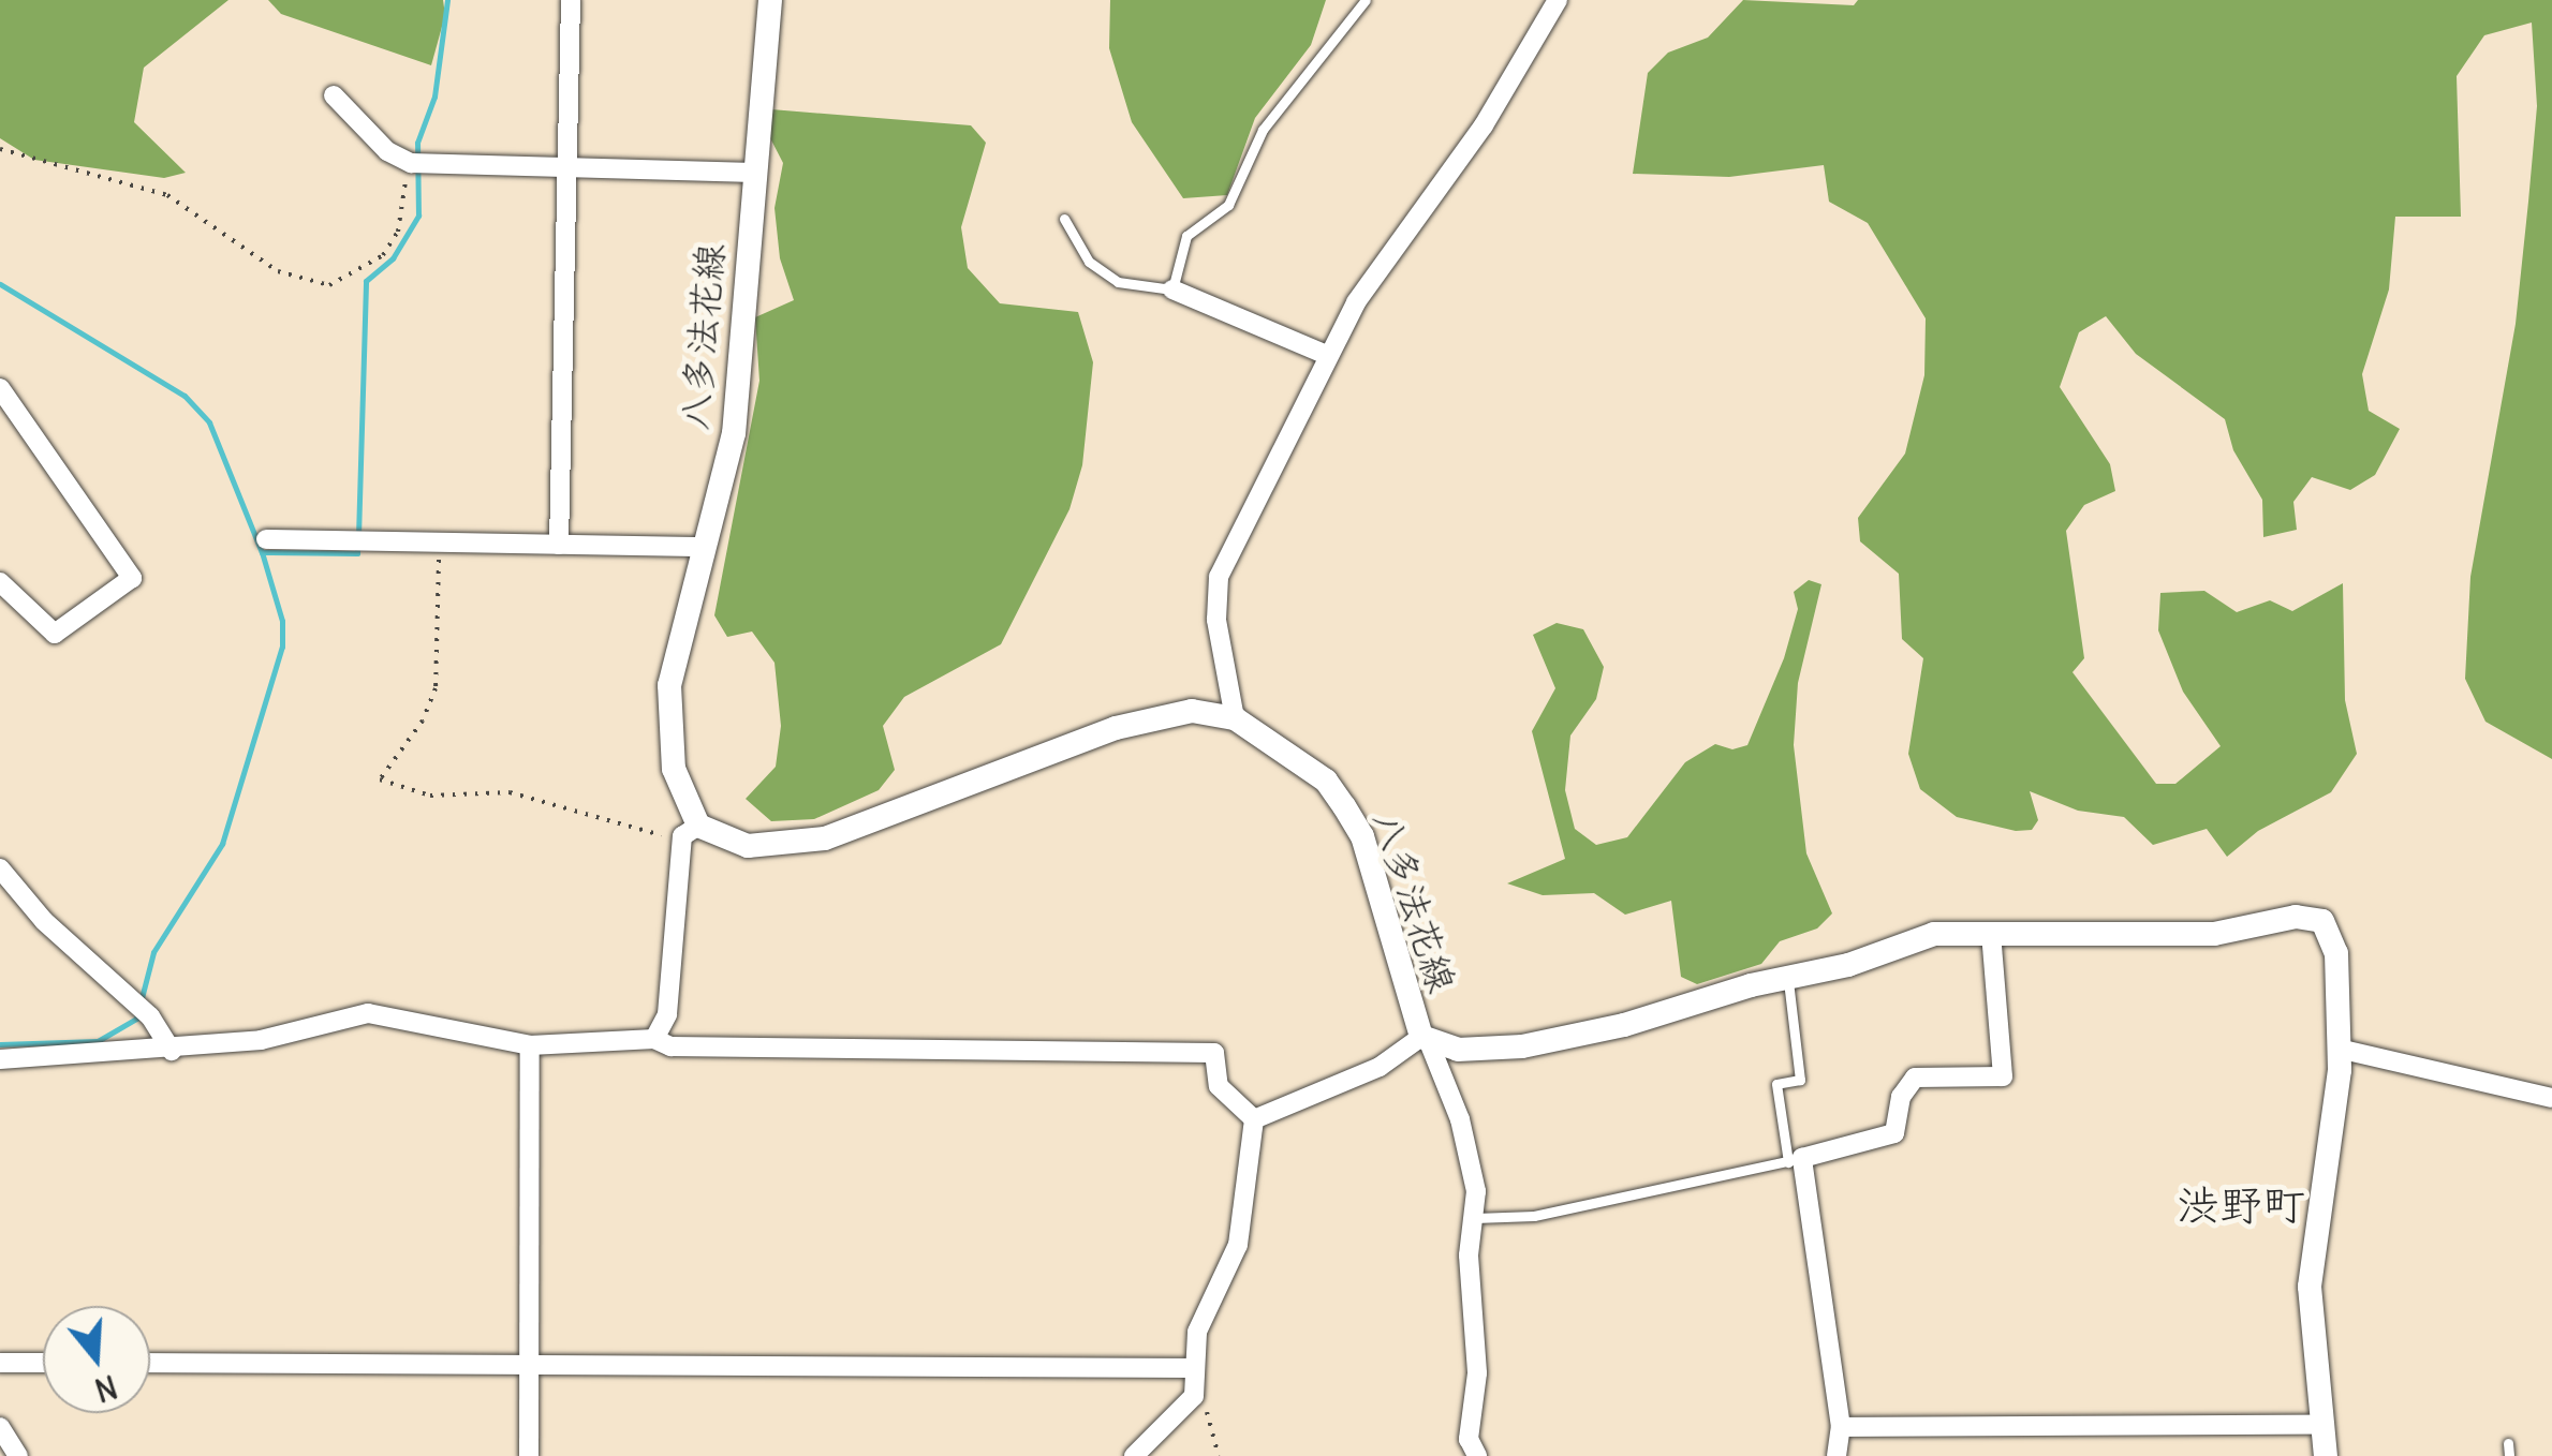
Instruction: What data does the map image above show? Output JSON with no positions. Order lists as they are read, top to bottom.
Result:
{
  "streets": {
    "main road": ["八多法花線"]
  },
  "districts": ["渋野町"],
  "north": "bottom"
}
